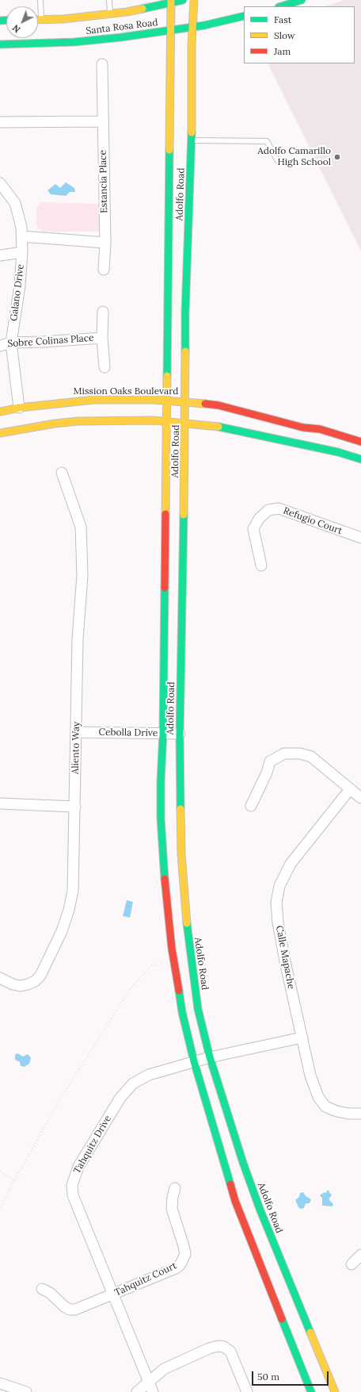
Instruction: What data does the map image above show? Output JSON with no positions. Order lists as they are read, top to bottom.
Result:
{
  "streets": {
    "main road": ["Santa Rosa Road", "Adolfo Road", "Mission Oaks Boulevard"],
    "street": [
      "Estancia Place",
      "Galano Drive",
      "Sobre Colinas Place",
      "Refugio Court",
      "Cebolla Drive",
      "Aliento Way",
      "Calle Mapache",
      "Tahquitz Drive",
      "Tahquitz Court"
    ]
  },
  "crossings": [
    ["Santa Rosa Road", "Adolfo Road"],
    ["Adolfo Road", "Mission Oaks Boulevard"],
    ["Adolfo Road", "Cebolla Drive"],
    ["Adolfo Road", "Tahquitz Drive"],
    ["Galano Drive", "Sobre Colinas Place"],
    ["Galano Drive", "Mission Oaks Boulevard"],
    ["Cebolla Drive", "Aliento Way"],
    ["Calle Mapache", "Tahquitz Drive"],
    ["Tahquitz Drive", "Tahquitz Court"]
  ],
  "places": ["Adolfo Camarillo High School"],
  "legend": ["Fast", "Slow", "Jam"],
  "scale_bar": "50 m",
  "north": "bottom left"
}
